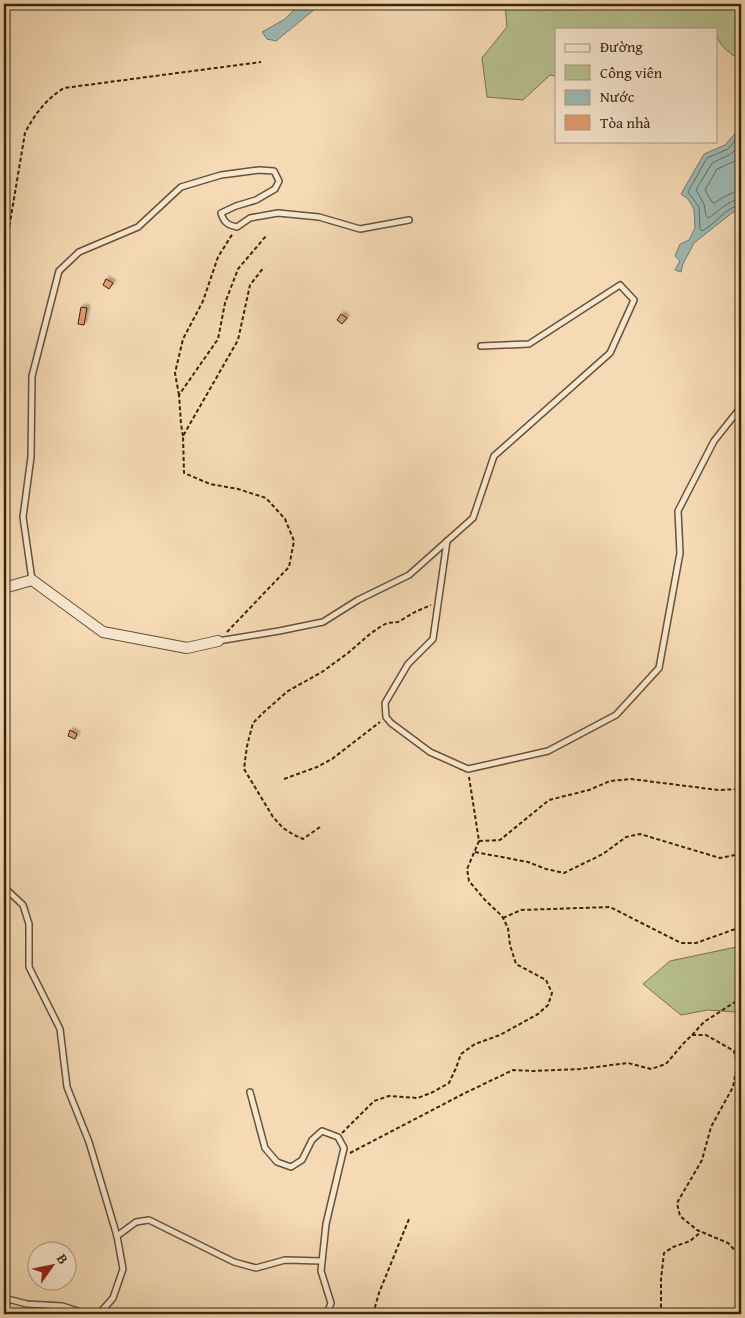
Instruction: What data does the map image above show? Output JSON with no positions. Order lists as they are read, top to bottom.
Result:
{
  "legend": [
    "Đường",
    "Công viên",
    "Nước",
    "Tòa nhà"
  ],
  "north": "top right"
}
